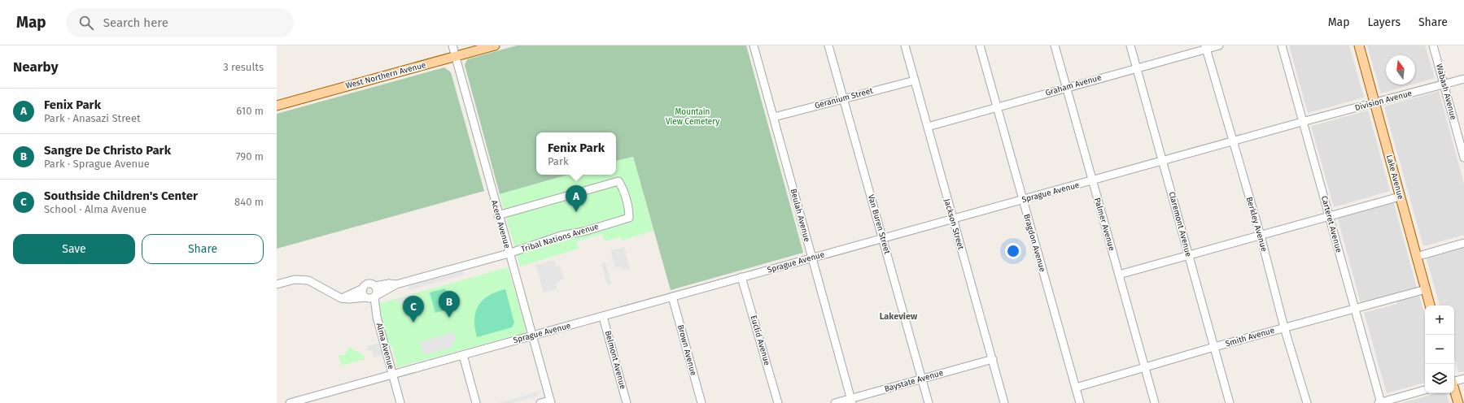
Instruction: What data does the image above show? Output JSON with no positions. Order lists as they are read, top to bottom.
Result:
{
  "streets": {
    "main road": ["West Northern Avenue", "Lake Avenue"],
    "street": [
      "Graham Avenue",
      "Wabash Avenue",
      "Geranium Street",
      "Division Avenue",
      "Sprague Avenue",
      "Beulah Avenue",
      "Acero Avenue",
      "Van Buren Street",
      "Jackson Street",
      "Palmer Avenue",
      "Claremont Avenue",
      "Berkley Avenue",
      "Carteret Avenue",
      "Tribal Nations Avenue",
      "Bragdon Avenue",
      "Smith Avenue",
      "Euclid Avenue",
      "Alma Avenue",
      "Brown Avenue",
      "Belmont Avenue",
      "Baystate Avenue"
    ]
  },
  "crossings": [
    ["West Northern Avenue", "Acero Avenue"],
    ["Graham Avenue", "Jackson Street"],
    ["Graham Avenue", "Palmer Avenue"],
    ["Graham Avenue", "Claremont Avenue"],
    ["Graham Avenue", "Berkley Avenue"],
    ["Graham Avenue", "Bragdon Avenue"],
    ["Wabash Avenue", "Division Avenue"],
    ["Geranium Street", "Beulah Avenue"],
    ["Geranium Street", "Van Buren Street"],
    ["Geranium Street", "Jackson Street"],
    ["Division Avenue", "Lake Avenue"],
    ["Division Avenue", "Sprague Avenue"],
    ["Division Avenue", "Carteret Avenue"],
    ["Lake Avenue", "Smith Avenue"],
    ["Sprague Avenue", "Beulah Avenue"],
    ["Sprague Avenue", "Acero Avenue"],
    ["Sprague Avenue", "Van Buren Street"],
    ["Sprague Avenue", "Jackson Street"],
    ["Sprague Avenue", "Palmer Avenue"],
    ["Sprague Avenue", "Claremont Avenue"],
    ["Sprague Avenue", "Berkley Avenue"],
    ["Sprague Avenue", "Carteret Avenue"],
    ["Sprague Avenue", "Bragdon Avenue"],
    ["Sprague Avenue", "Euclid Avenue"],
    ["Sprague Avenue", "Alma Avenue"],
    ["Sprague Avenue", "Brown Avenue"],
    ["Sprague Avenue", "Belmont Avenue"],
    ["Beulah Avenue", "Baystate Avenue"],
    ["Acero Avenue", "Tribal Nations Avenue"],
    ["Van Buren Street", "Baystate Avenue"],
    ["Jackson Street", "Baystate Avenue"],
    ["Palmer Avenue", "Smith Avenue"],
    ["Claremont Avenue", "Smith Avenue"],
    ["Berkley Avenue", "Smith Avenue"],
    ["Carteret Avenue", "Smith Avenue"],
    ["Bragdon Avenue", "Smith Avenue"]
  ],
  "districts": ["Lakeview"],
  "parks": ["Mountain View Cemetery"],
  "north": "top",
  "page": {
    "header": "Map",
    "search": "Search here",
    "nav": ["Map", "Layers", "Share"],
    "heading": ["Nearby", "3 results"],
    "list": [
      {
        "mark": "A",
        "name": "Fenix Park",
        "note": "Park · Anasazi Street",
        "value": "610 m"
      },
      {
        "mark": "B",
        "name": "Sangre De Christo Park",
        "note": "Park · Sprague Avenue",
        "value": "790 m"
      },
      {
        "mark": "C",
        "name": "Southside Children's Center",
        "note": "School · Alma Avenue",
        "value": "840 m"
      }
    ],
    "popup": ["Fenix Park", "Park"],
    "pins": ["A", "B", "C"],
    "buttons": ["Save", "Share"],
    "map_buttons": ["+", "−"]
  }
}
